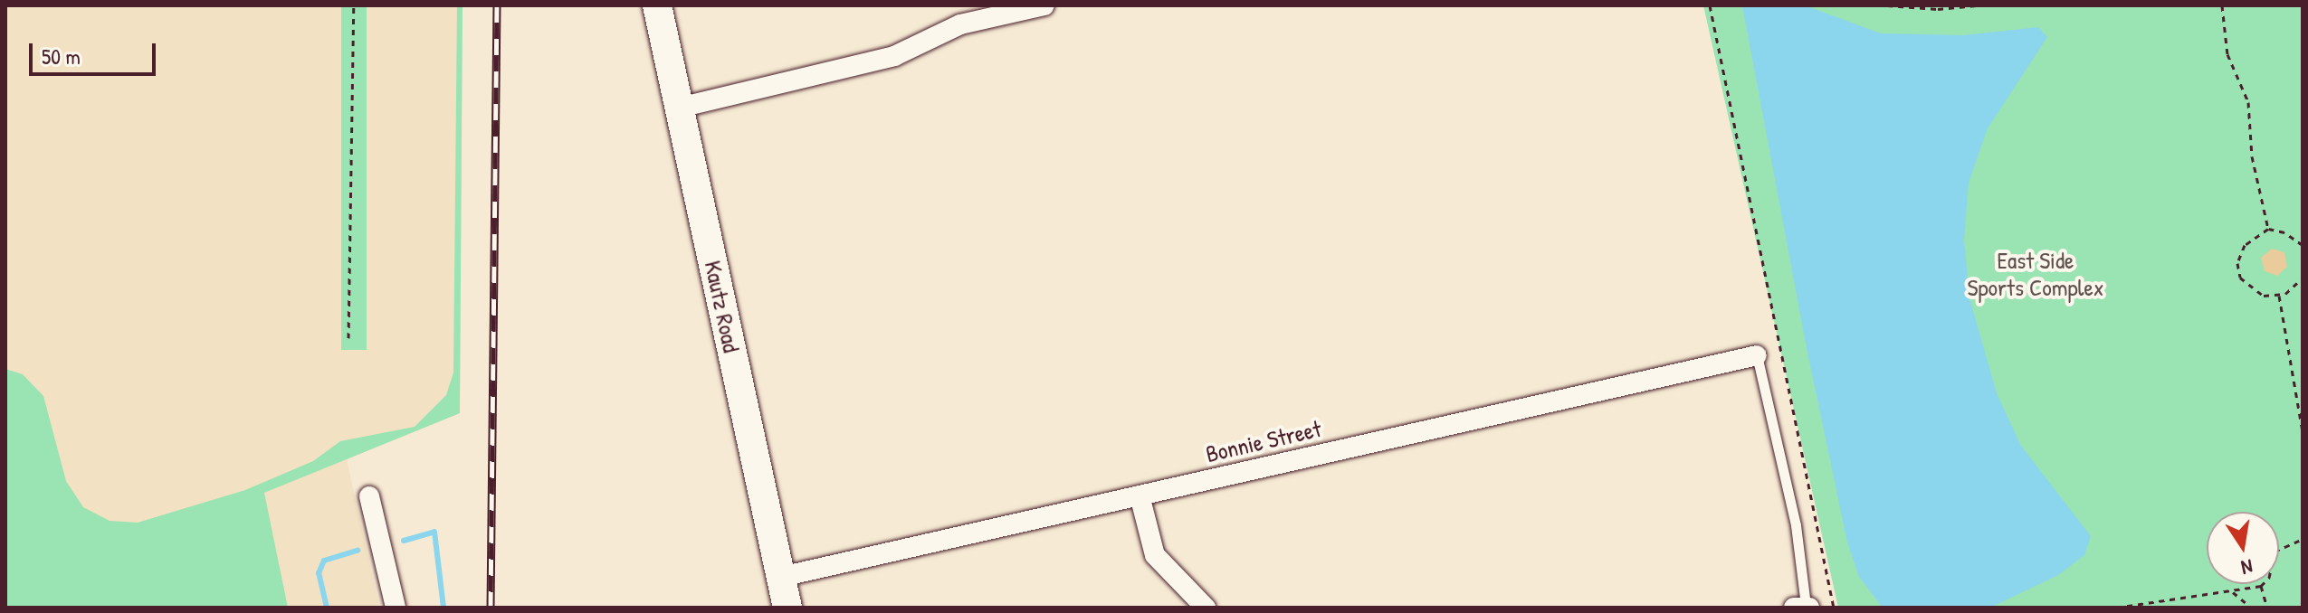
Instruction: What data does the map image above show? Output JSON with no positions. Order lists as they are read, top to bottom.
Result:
{
  "streets": {
    "street": ["Kautz Road", "Bonnie Street"]
  },
  "crossings": [
    ["Kautz Road", "Bonnie Street"]
  ],
  "parks": ["East Side Sports Complex"],
  "scale_bar": "50 m",
  "north": "bottom"
}
